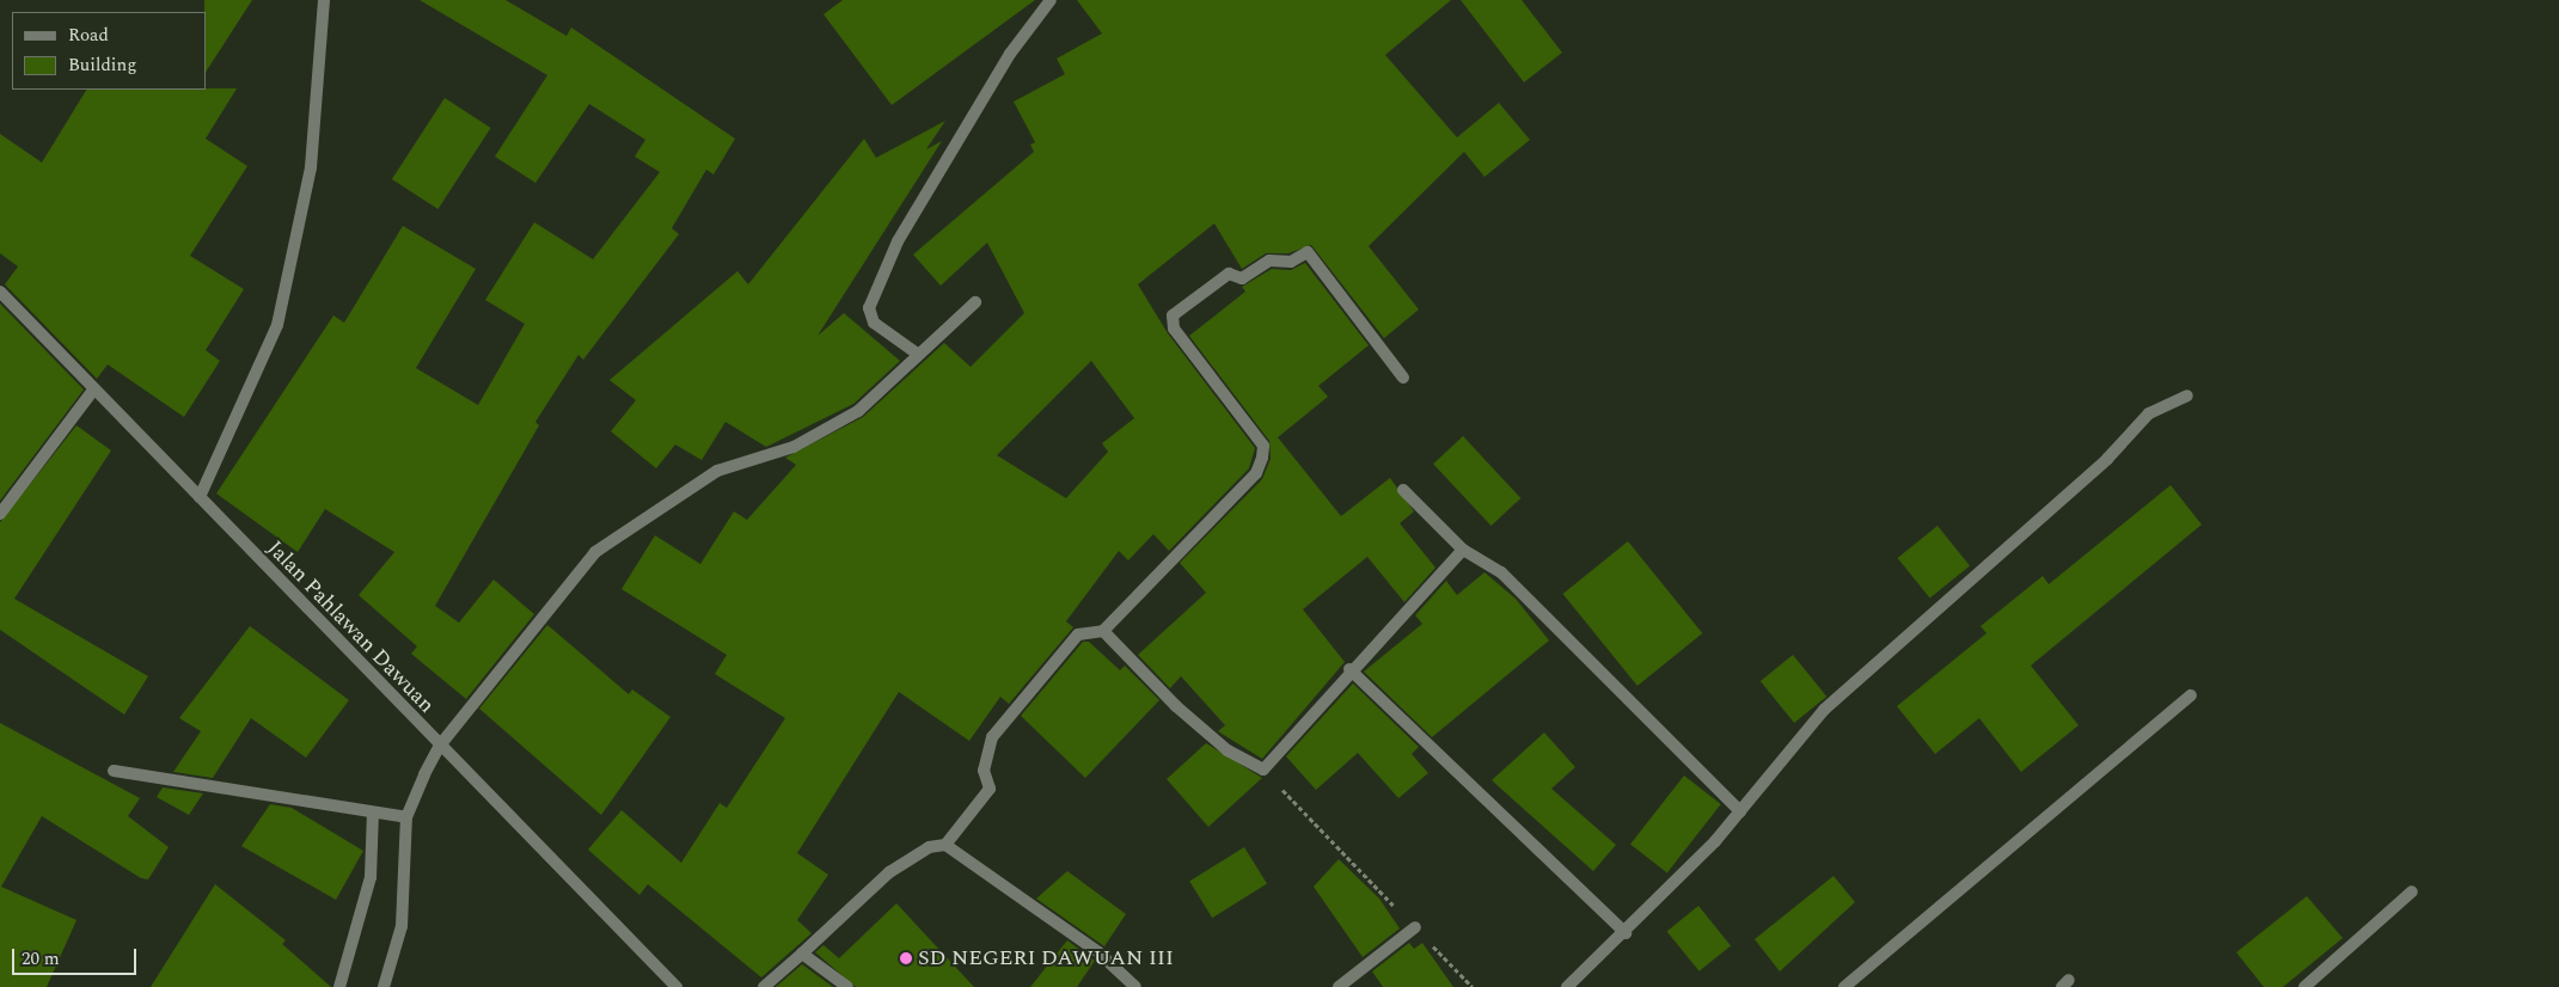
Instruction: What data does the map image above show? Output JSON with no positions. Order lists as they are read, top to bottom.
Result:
{
  "streets": {
    "street": ["Jalan Pahlawan Dawuan"]
  },
  "places": ["SD NEGERI DAWUAN III"],
  "legend": ["Road", "Building"],
  "scale_bar": "20 m"
}
